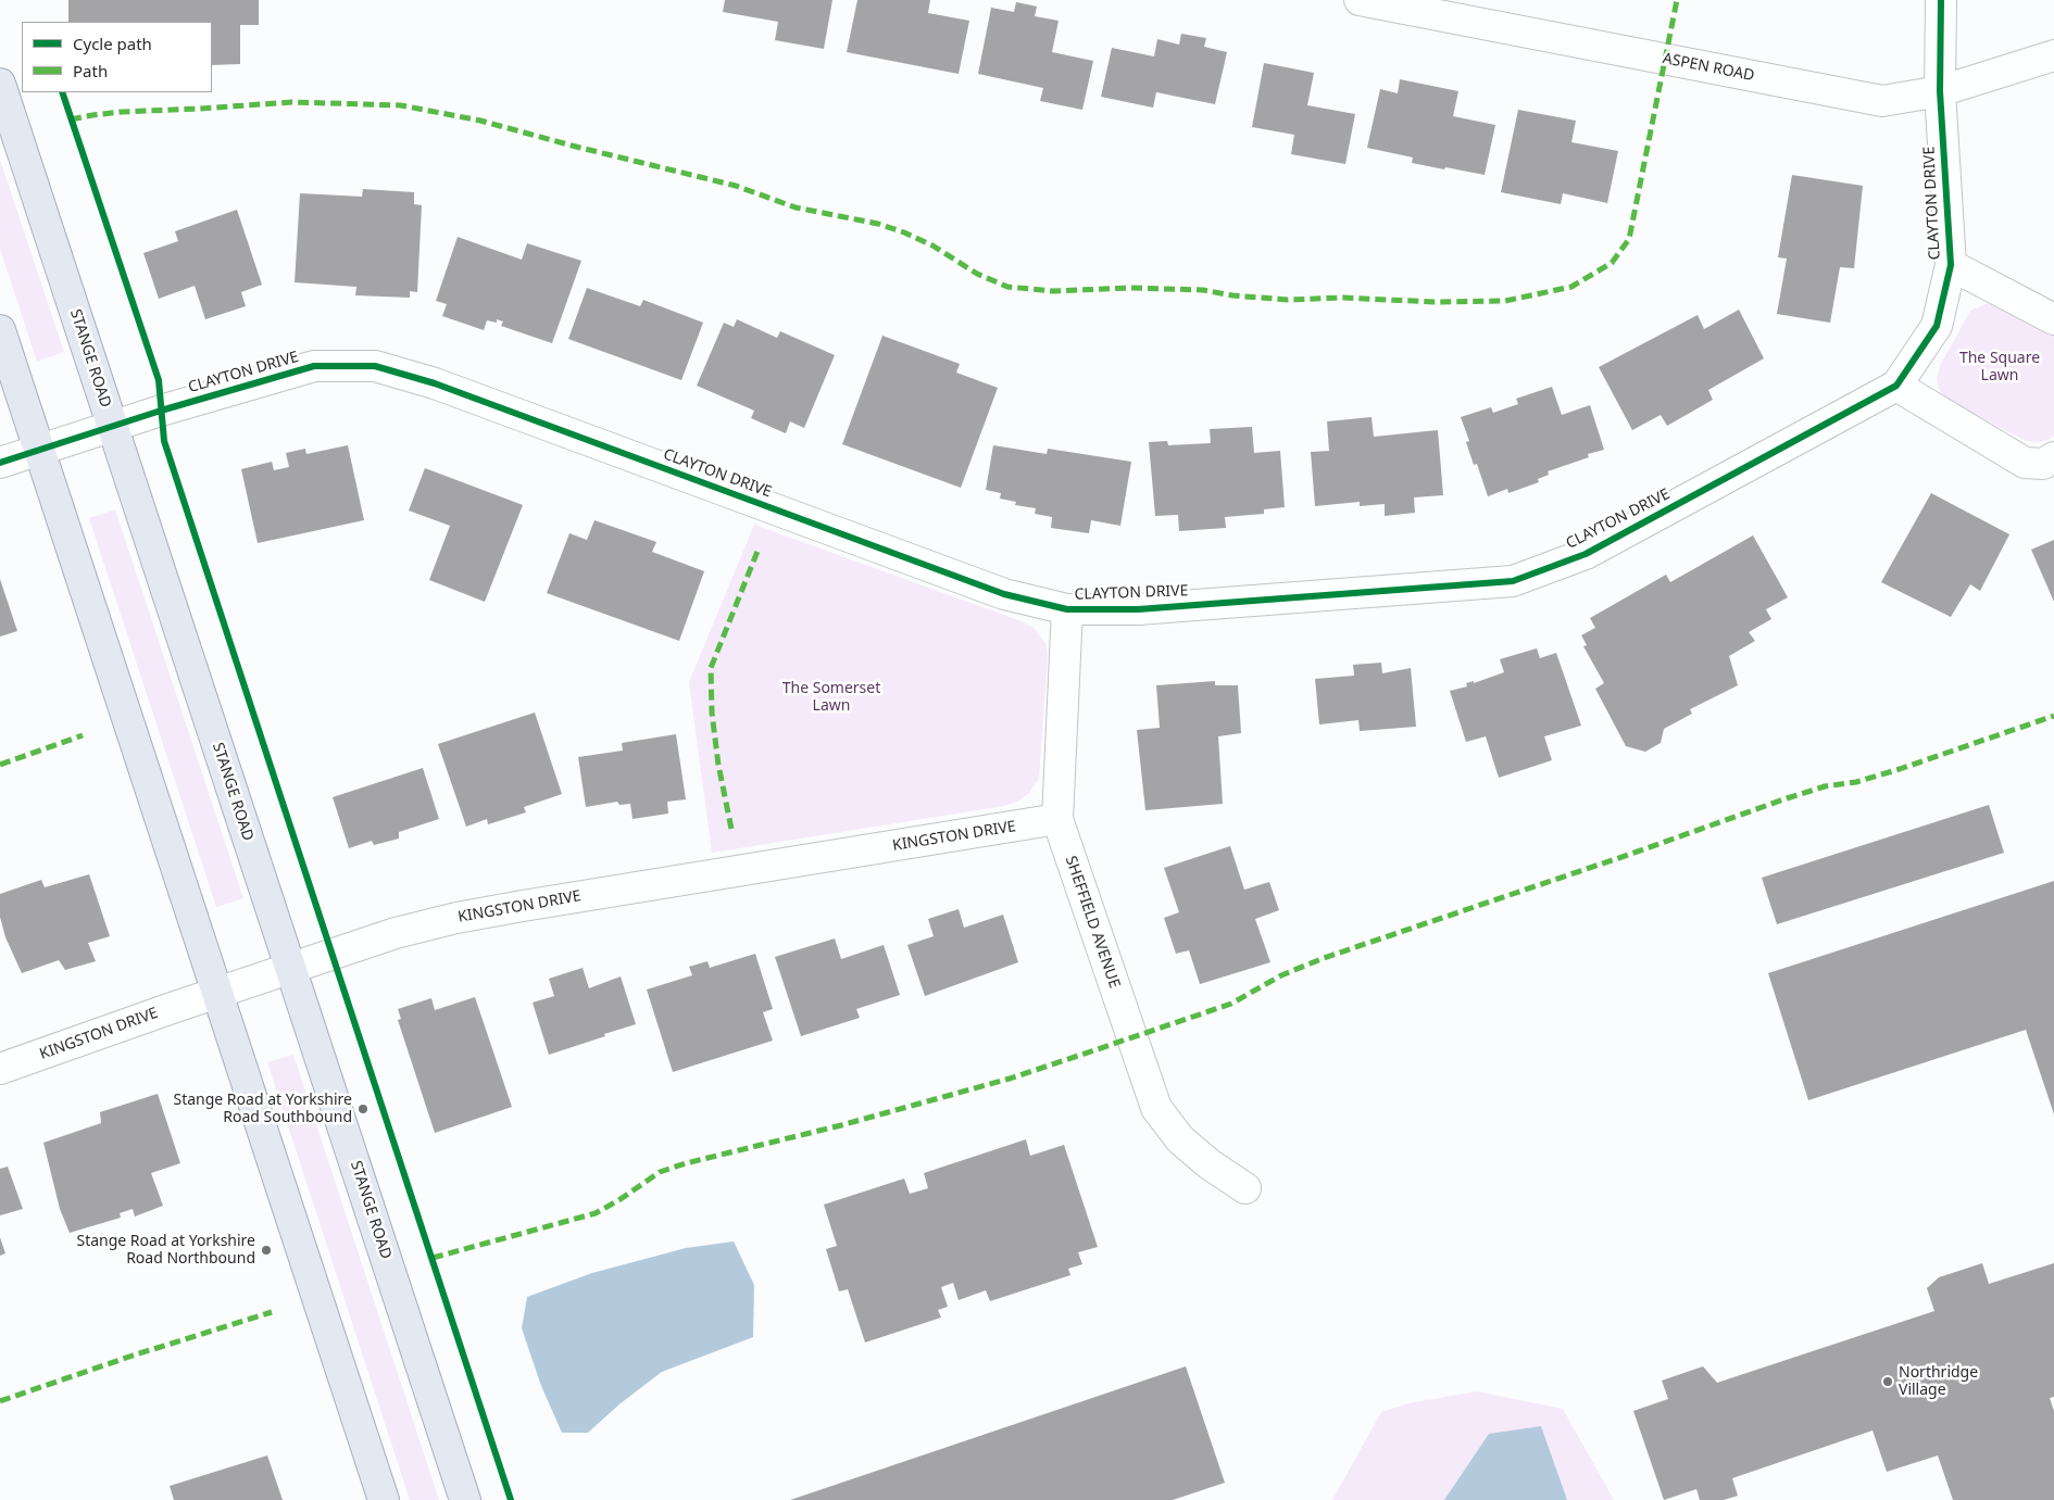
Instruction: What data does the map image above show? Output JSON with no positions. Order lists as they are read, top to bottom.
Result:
{
  "streets": {
    "main road": ["STANGE ROAD"],
    "street": [
      "ASPEN ROAD",
      "CLAYTON DRIVE",
      "KINGSTON DRIVE",
      "SHEFFIELD AVENUE"
    ]
  },
  "crossings": [
    ["ASPEN ROAD", "CLAYTON DRIVE"],
    ["CLAYTON DRIVE", "STANGE ROAD"],
    ["CLAYTON DRIVE", "SHEFFIELD AVENUE"],
    ["STANGE ROAD", "KINGSTON DRIVE"],
    ["KINGSTON DRIVE", "SHEFFIELD AVENUE"]
  ],
  "parks": ["The Square Lawn", "The Somerset Lawn"],
  "places": ["Stange Road at Yorkshire Road Southbound", "Stange Road at Yorkshire Road Northbound", "Northridge Village"],
  "legend": ["Cycle path", "Path"]
}
